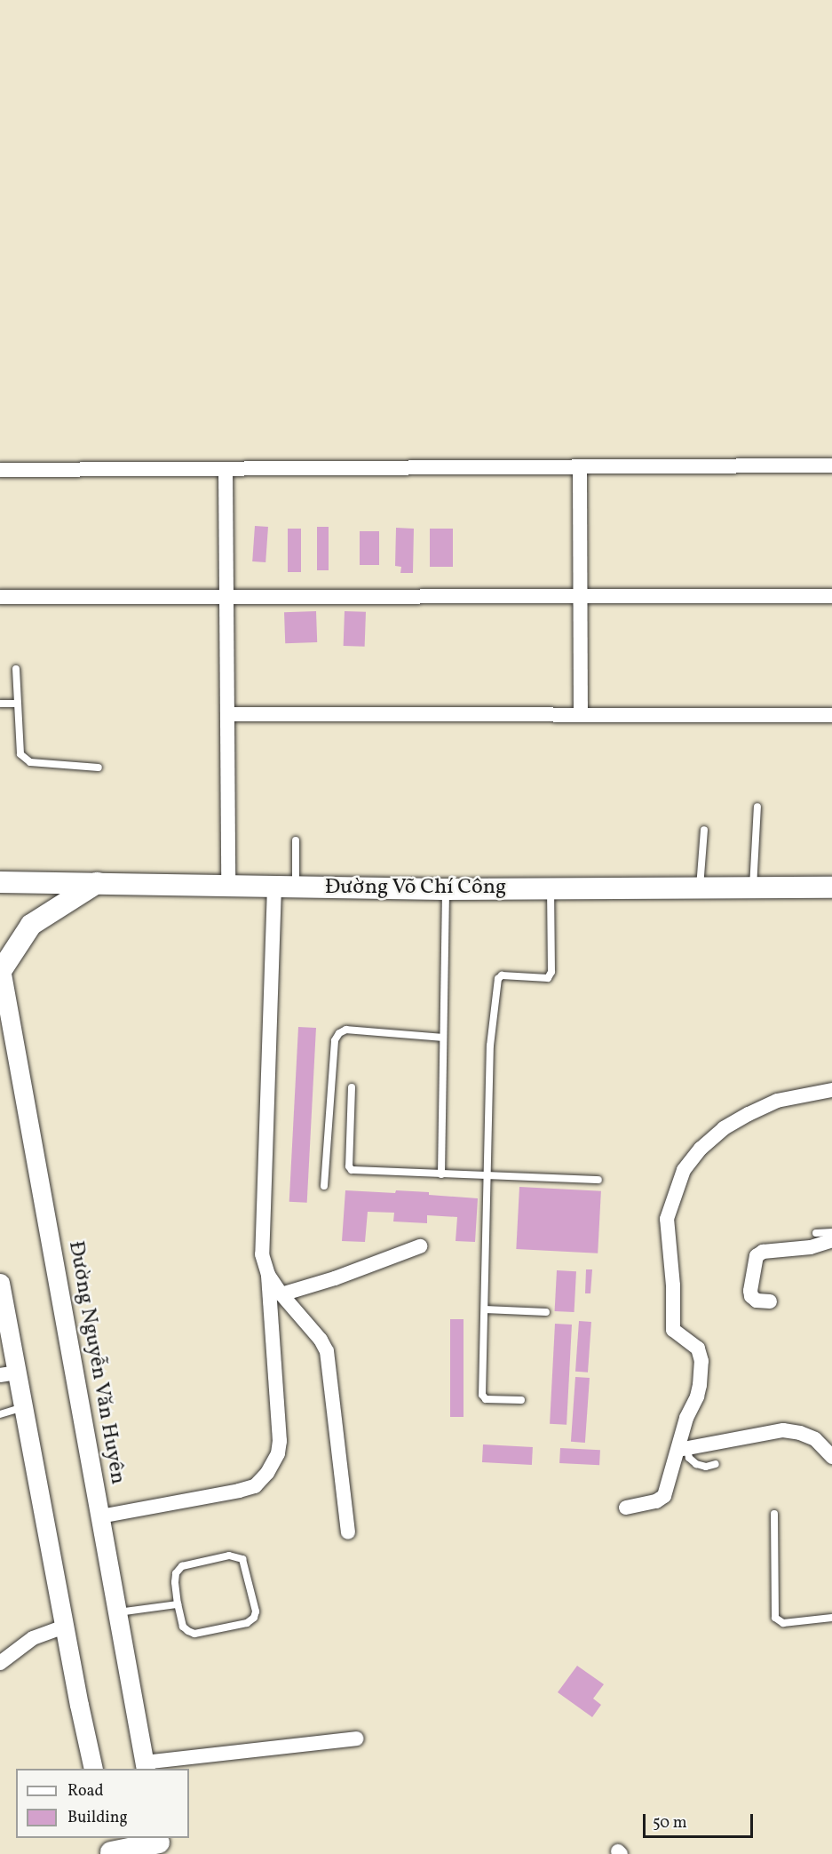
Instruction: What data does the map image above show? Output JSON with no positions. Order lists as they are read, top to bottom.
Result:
{
  "streets": {
    "main road": ["Đường Võ Chí Công"],
    "street": ["Đường Nguyễn Văn Huyên"]
  },
  "legend": ["Road", "Building"],
  "scale_bar": "50 m"
}
